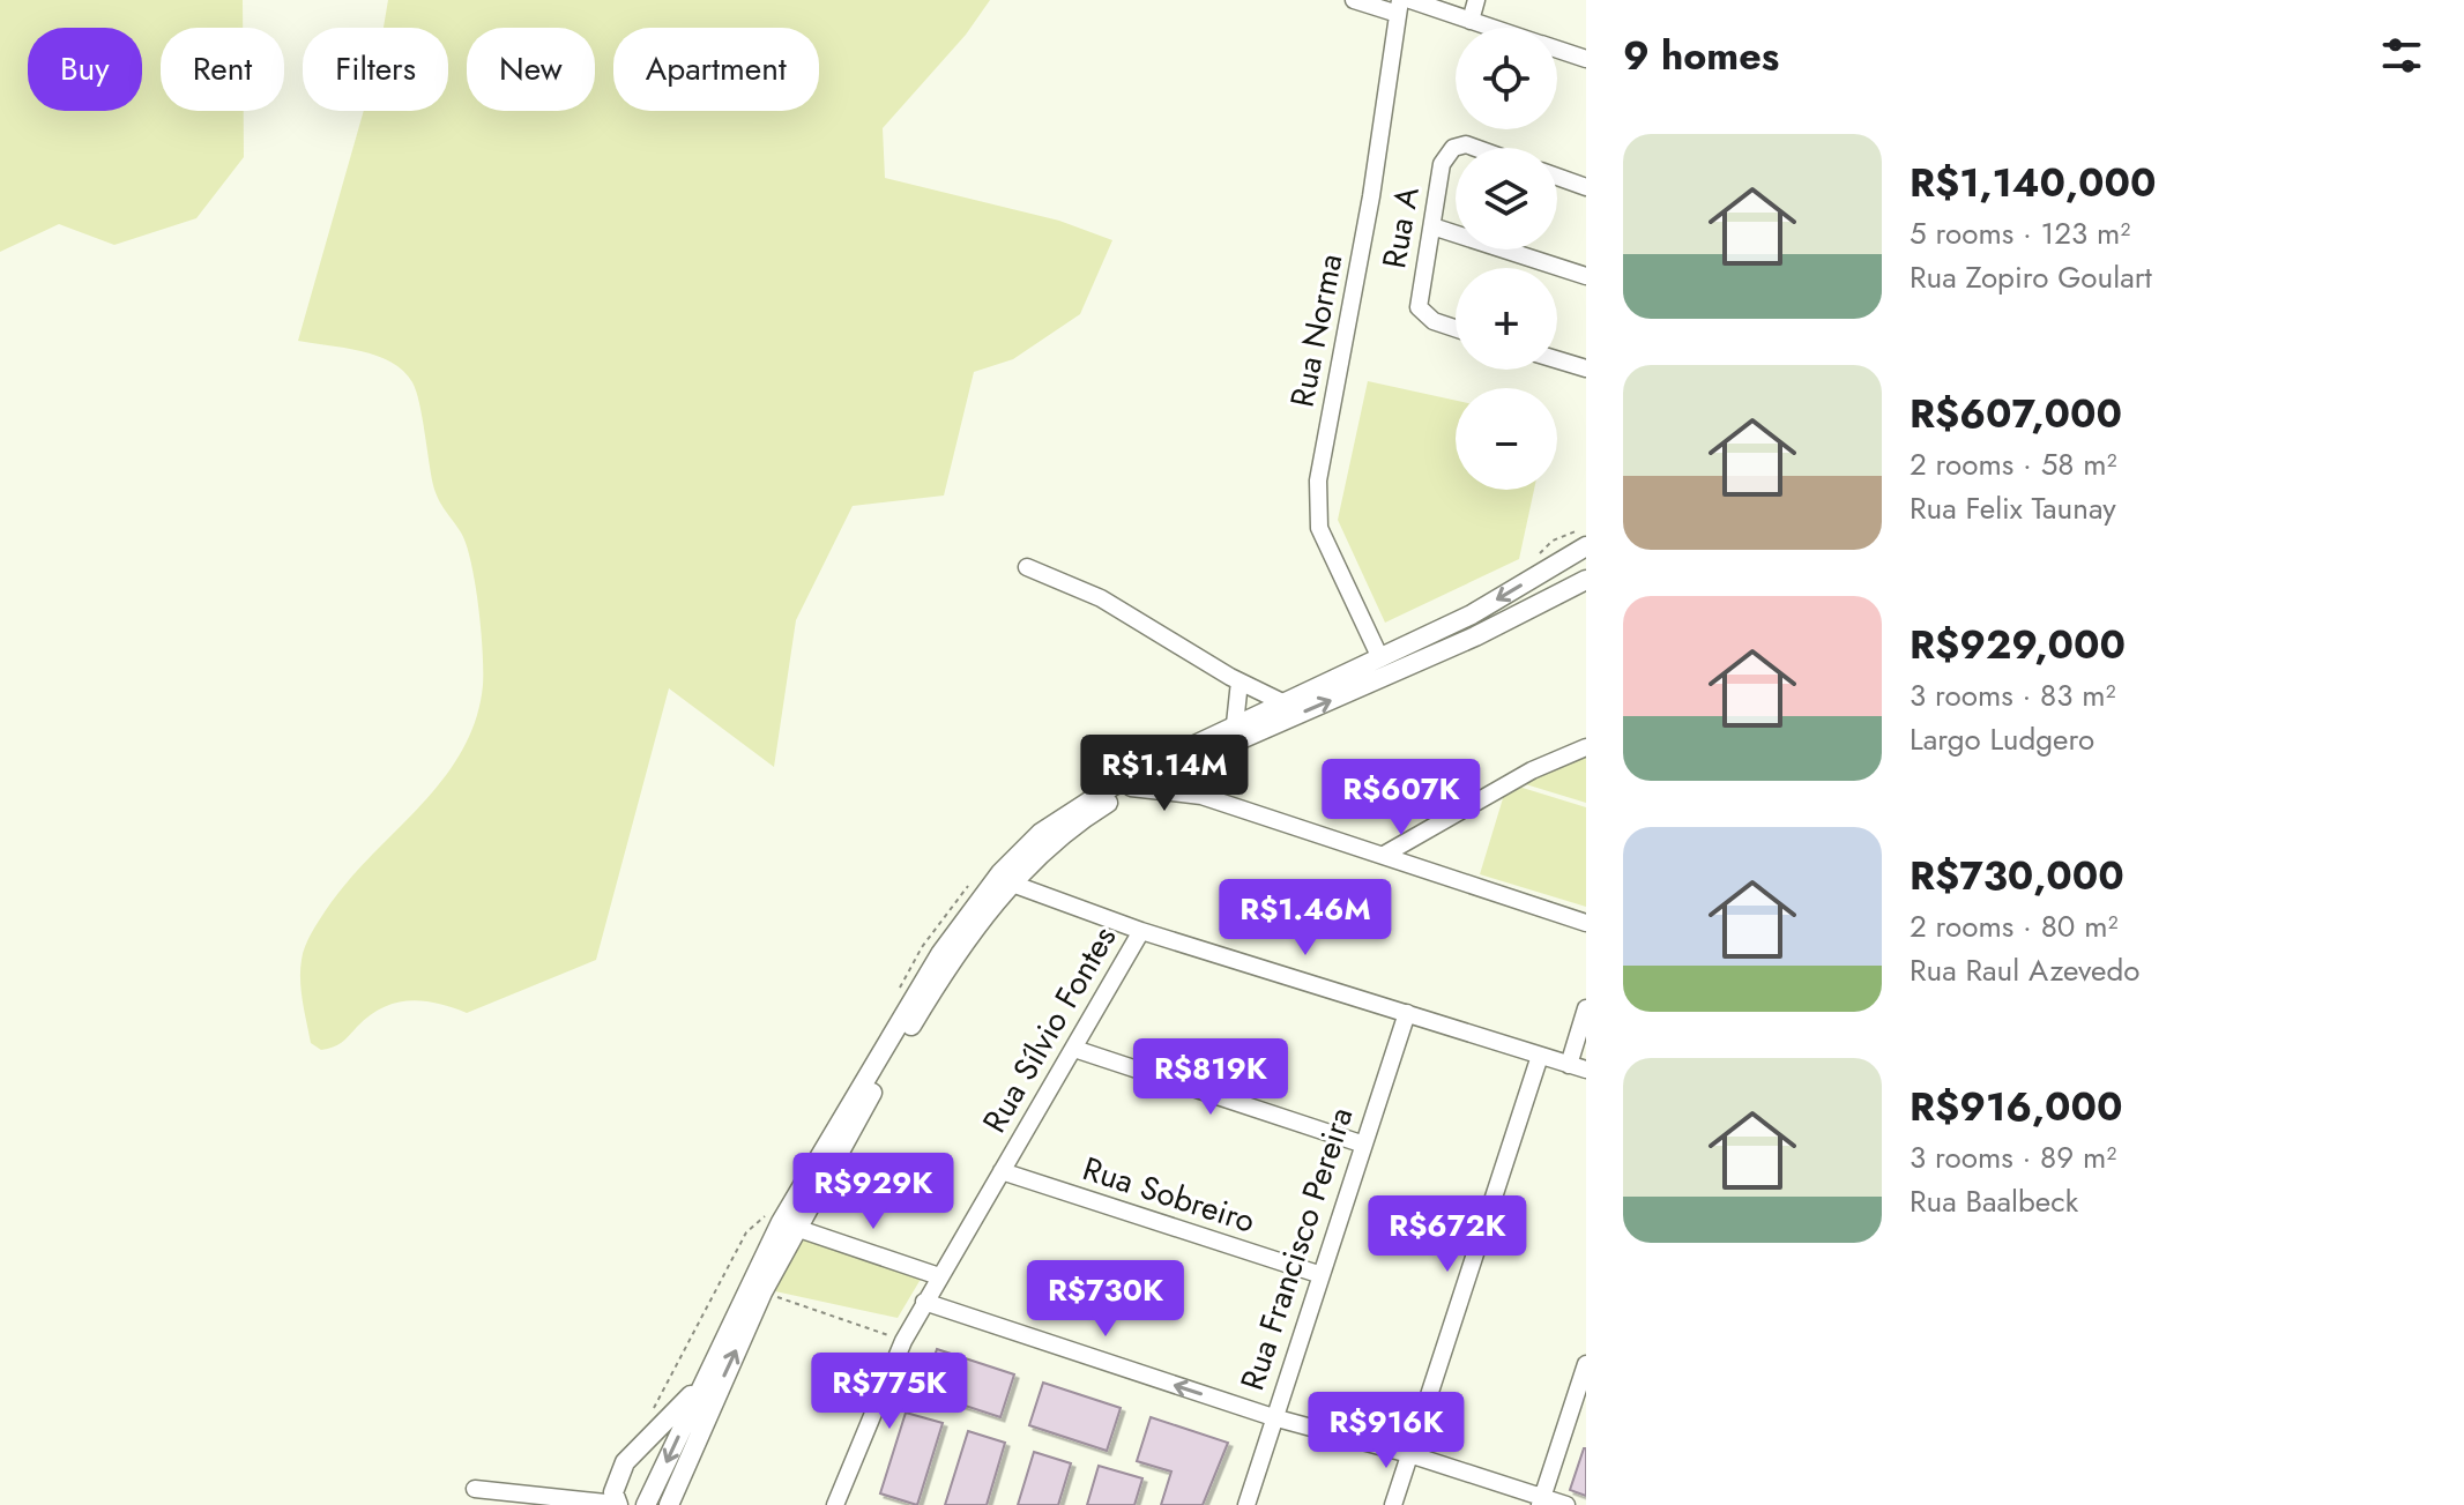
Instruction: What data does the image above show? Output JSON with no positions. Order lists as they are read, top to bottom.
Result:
{
  "streets": {
    "street": [
      "Rua A",
      "Rua Norma",
      "Rua Sílvio Fontes",
      "Rua Sobreiro",
      "Rua Francisco Pereira"
    ]
  },
  "crossings": [
    ["Rua Sílvio Fontes", "Rua Sobreiro"],
    ["Rua Sobreiro", "Rua Francisco Pereira"]
  ],
  "page": {
    "heading": "9 homes",
    "map_buttons": ["+", "−"],
    "chip": [
      "Buy",
      "Rent",
      "Filters",
      "New",
      "Apartment"
    ],
    "list": [
      {
        "name": "R$1,140,000",
        "note": "5 rooms · 123 m² · Rua Zopiro Goulart"
      },
      {
        "name": "R$607,000",
        "note": "2 rooms · 58 m² · Rua Felix Taunay"
      },
      {
        "name": "R$929,000",
        "note": "3 rooms · 83 m² · Largo Ludgero"
      },
      {
        "name": "R$730,000",
        "note": "2 rooms · 80 m² · Rua Raul Azevedo"
      },
      {
        "name": "R$916,000",
        "note": "3 rooms · 89 m² · Rua Baalbeck"
      }
    ],
    "price": [
      "R$1.14M",
      "R$607K",
      "R$1.46M",
      "R$819K",
      "R$929K",
      "R$672K",
      "R$730K",
      "R$775K",
      "R$916K"
    ]
  }
}
